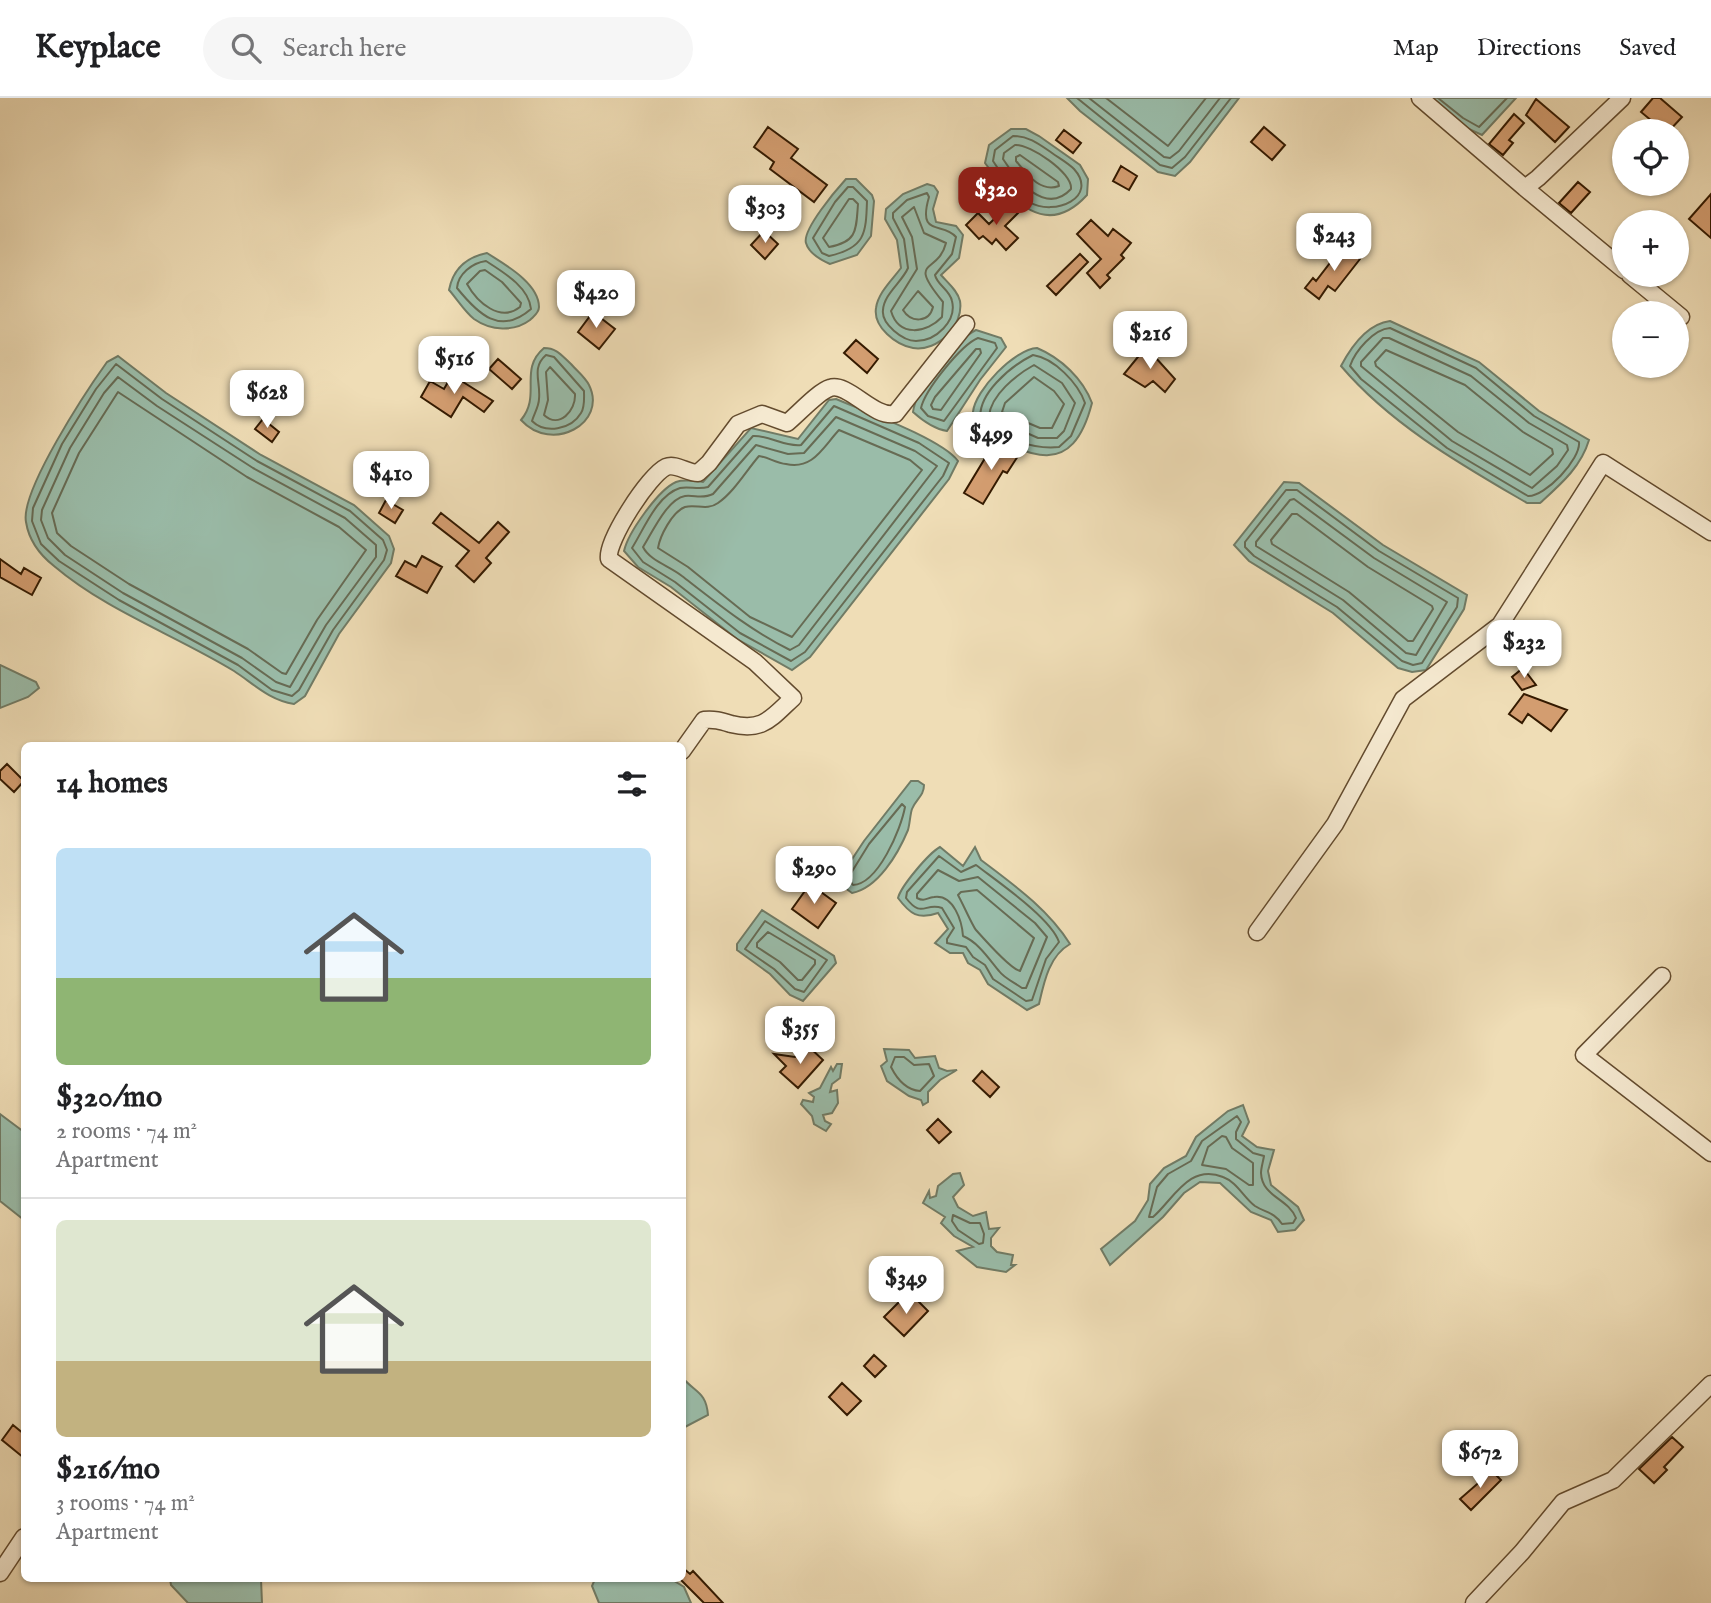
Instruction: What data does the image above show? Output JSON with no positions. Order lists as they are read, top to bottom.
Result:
{
  "page": {
    "header": "Keyplace",
    "search": "Search here",
    "nav": ["Map", "Directions", "Saved"],
    "map_buttons": ["+", "−"],
    "price": [
      "$320",
      "$303",
      "$243",
      "$420",
      "$216",
      "$516",
      "$628",
      "$499",
      "$410",
      "$232",
      "$290",
      "$355",
      "$349",
      "$672"
    ],
    "heading": "14 homes",
    "list": [
      {
        "name": "$320/mo",
        "note": "2 rooms · 74 m² · Apartment"
      },
      {
        "name": "$216/mo",
        "note": "3 rooms · 74 m² · Apartment"
      }
    ]
  }
}
